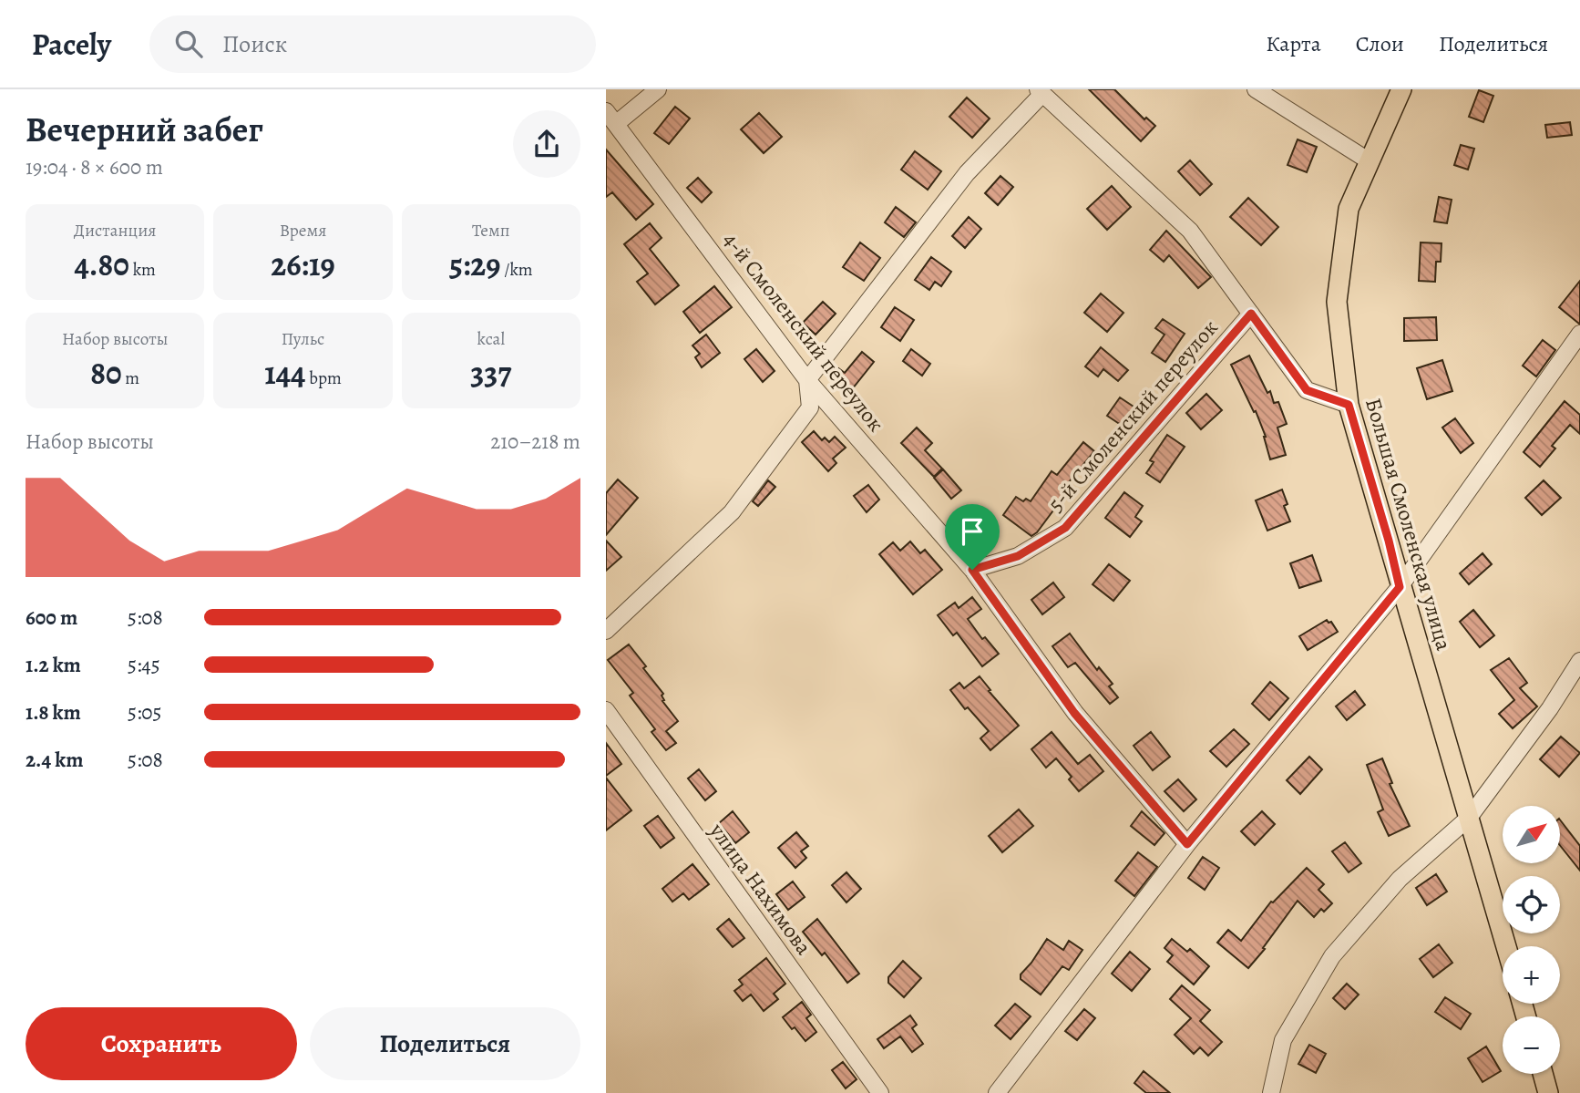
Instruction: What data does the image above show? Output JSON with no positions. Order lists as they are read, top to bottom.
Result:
{
  "streets": {
    "main road": ["Большая Смоленская улица"],
    "street": ["4-й Смоленский переулок", "5-й Смоленский переулок", "улица Нахимова"]
  },
  "crossings": [
    ["4-й Смоленский переулок", "5-й Смоленский переулок"]
  ],
  "north": "top right",
  "page": {
    "header": "Pacely",
    "search": "Поиск",
    "nav": ["Карта", "Слои", "Поделиться"],
    "heading": ["Вечерний забег", "19:04 · 8 × 600 m"],
    "stats": [
      ["Дистанция", "4.80 km"],
      ["Время", "26:19"],
      ["Темп", "5:29 /km"],
      ["Набор высоты", "80 m"],
      ["Пульс", "144 bpm"],
      ["kcal", "337"]
    ],
    "chart": ["Набор высоты", "210–218 m"],
    "list": [
      {
        "name": "600 m",
        "note": "5:08"
      },
      {
        "name": "1.2 km",
        "note": "5:45"
      },
      {
        "name": "1.8 km",
        "note": "5:05"
      },
      {
        "name": "2.4 km",
        "note": "5:08"
      }
    ],
    "map_buttons": ["+", "−"],
    "buttons": ["Сохранить", "Поделиться"]
  }
}
